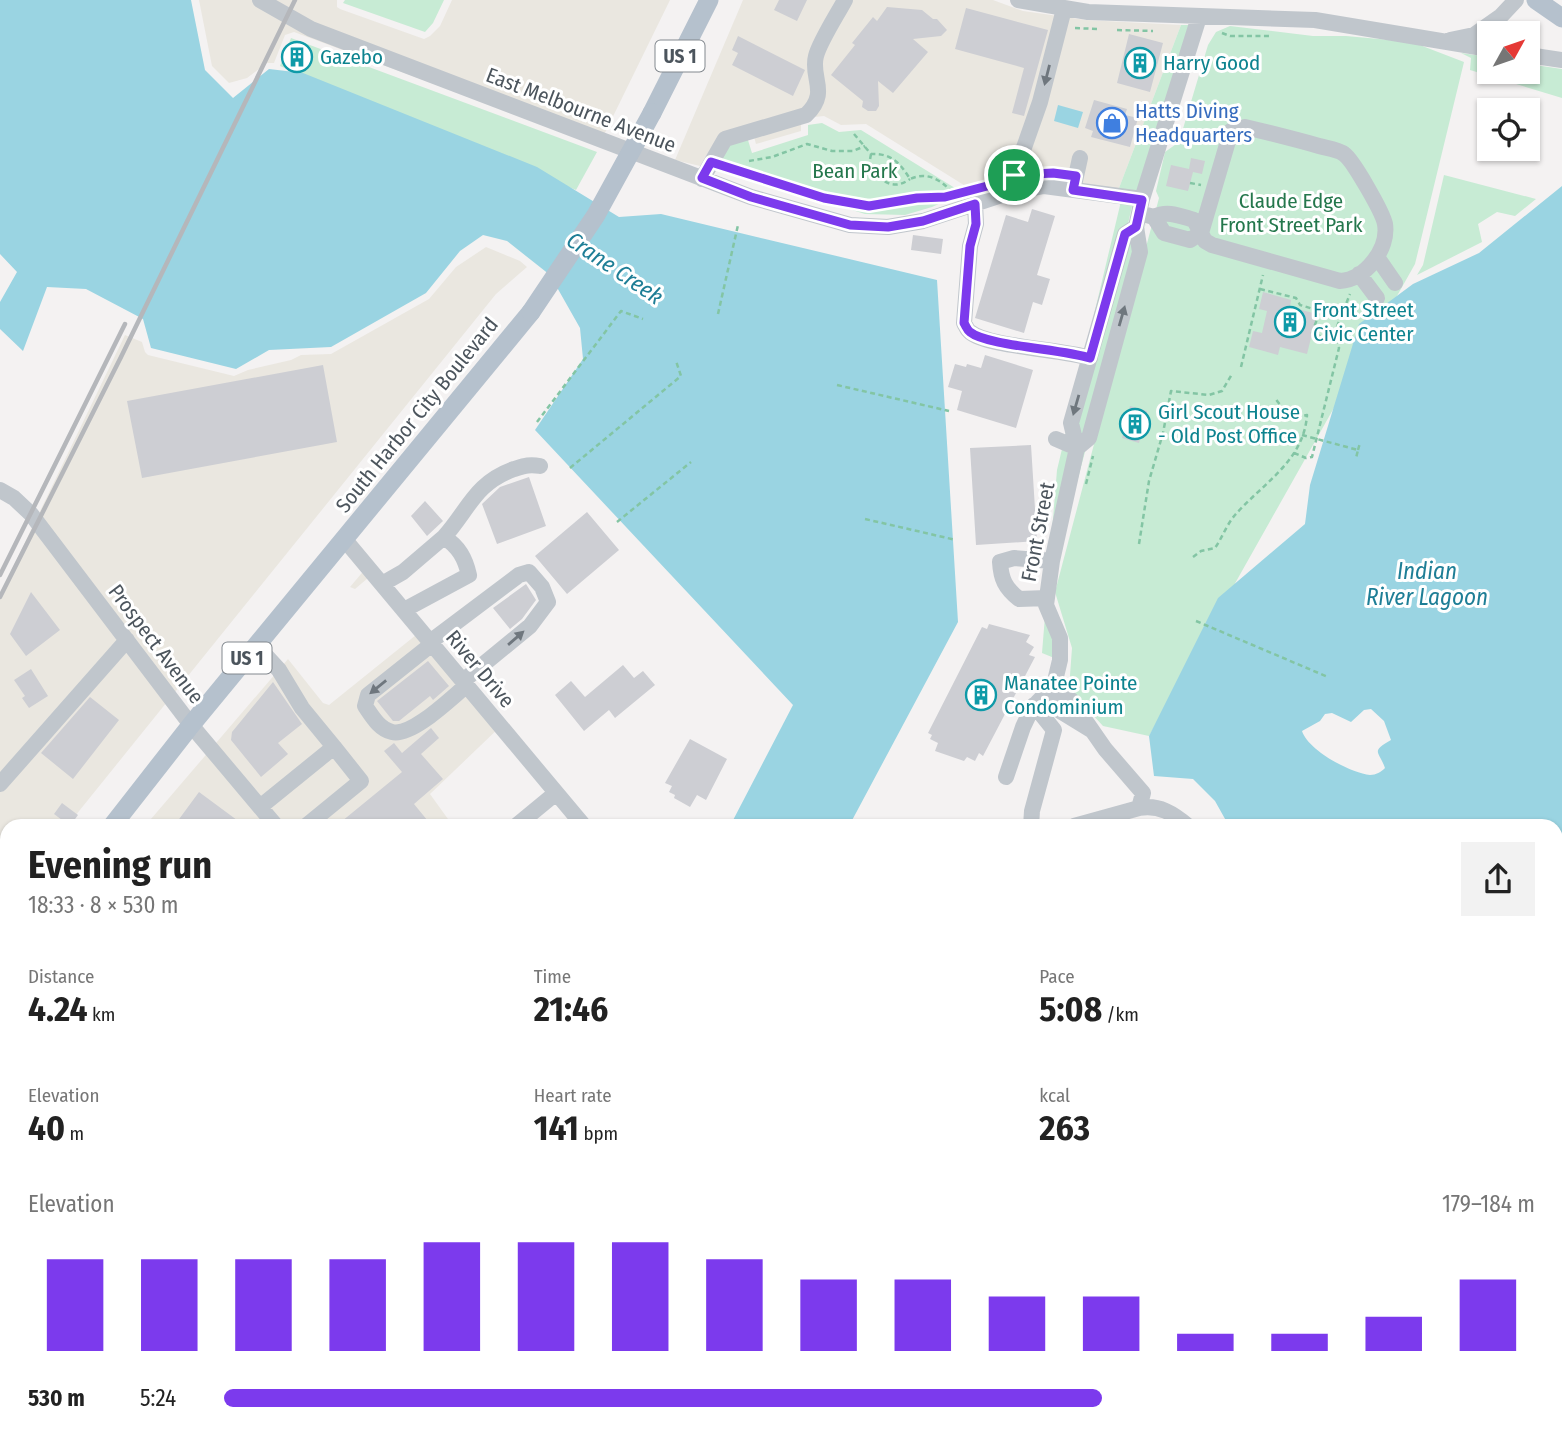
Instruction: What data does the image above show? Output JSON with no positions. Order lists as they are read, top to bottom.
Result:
{
  "streets": {
    "main road": ["US 1", "South Harbor City Boulevard"],
    "street": [
      "East Melbourne Avenue",
      "Front Street",
      "Prospect Avenue",
      "River Drive"
    ]
  },
  "crossings": [
    ["East Melbourne Avenue", "Front Street"],
    ["South Harbor City Boulevard", "Prospect Avenue"],
    ["South Harbor City Boulevard", "River Drive"]
  ],
  "water": ["Crane Creek", "Indian River Lagoon"],
  "parks": ["Bean Park", "Claude Edge Front Street Park"],
  "places": {
    "building": [
      "Gazebo",
      "Harry Good",
      "Front Street Civic Center",
      "Girl Scout House - Old Post Office",
      "Manatee Pointe Condominium"
    ],
    "shop": ["Hatts Diving Headquarters"]
  },
  "north": "top right",
  "page": {
    "heading": ["Evening run", "18:33 · 8 × 530 m"],
    "stats": [
      ["Distance", "4.24 km"],
      ["Time", "21:46"],
      ["Pace", "5:08 /km"],
      ["Elevation", "40 m"],
      ["Heart rate", "141 bpm"],
      ["kcal", "263"]
    ],
    "chart": ["Elevation", "179–184 m"],
    "list": [
      {
        "name": "530 m",
        "note": "5:24"
      }
    ]
  }
}
